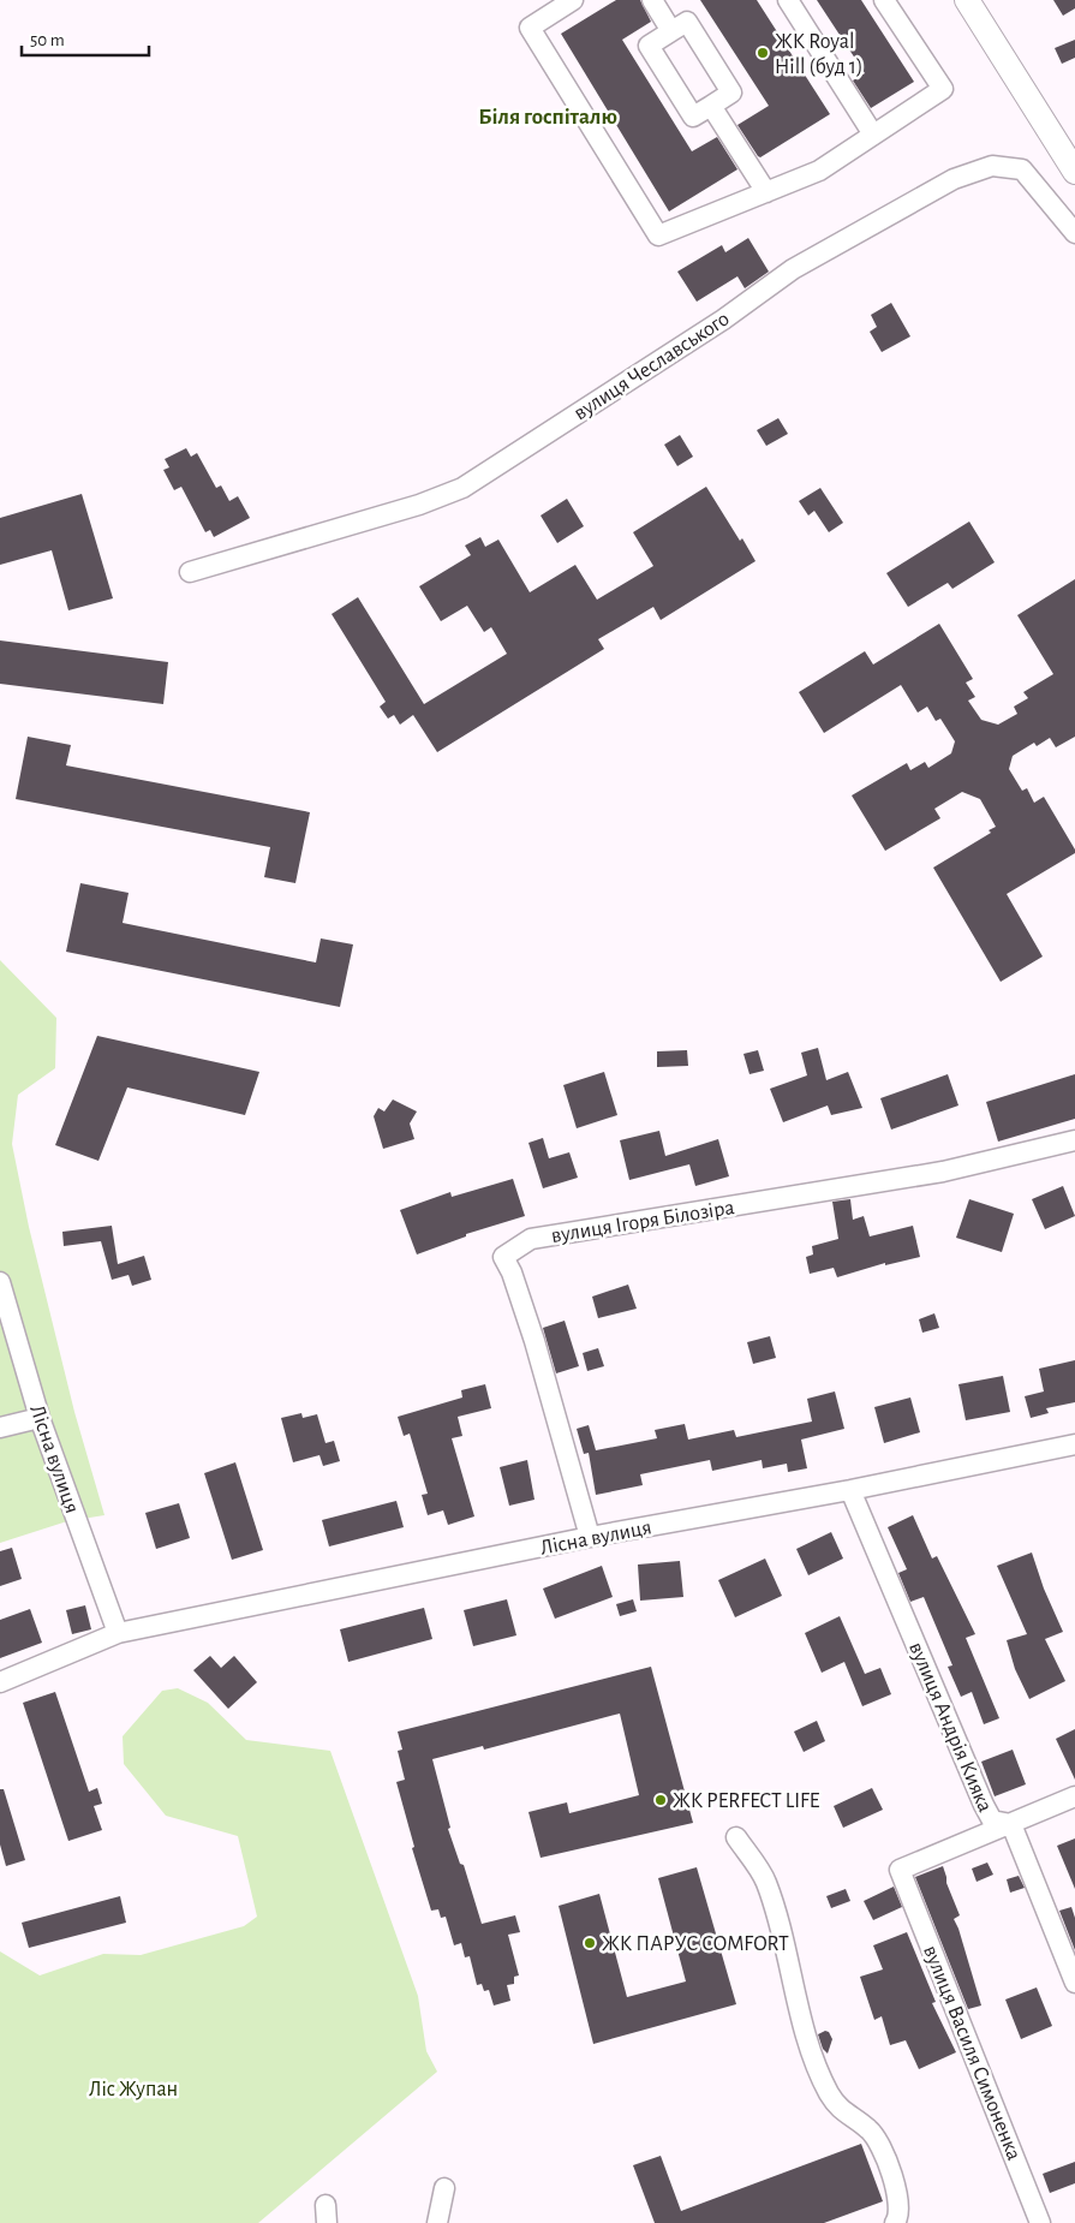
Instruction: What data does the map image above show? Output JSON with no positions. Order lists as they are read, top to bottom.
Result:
{
  "streets": {
    "street": [
      "вулиця Чеславського",
      "вулиця Ігоря Білозіра",
      "Лісна вулиця",
      "вулиця Андрія Кияка",
      "вулиця Василя Симоненка"
    ]
  },
  "crossings": [
    ["вулиця Ігоря Білозіра", "Лісна вулиця"],
    ["Лісна вулиця", "вулиця Андрія Кияка"],
    ["вулиця Андрія Кияка", "вулиця Василя Симоненка"]
  ],
  "districts": ["Біля госпіталю"],
  "parks": ["Ліс Жупан"],
  "places": ["ЖК Royal Hill (буд 1)", "ЖК PERFECT LIFE", "ЖК ПАРУС COMFORT"],
  "scale_bar": "50 m"
}
